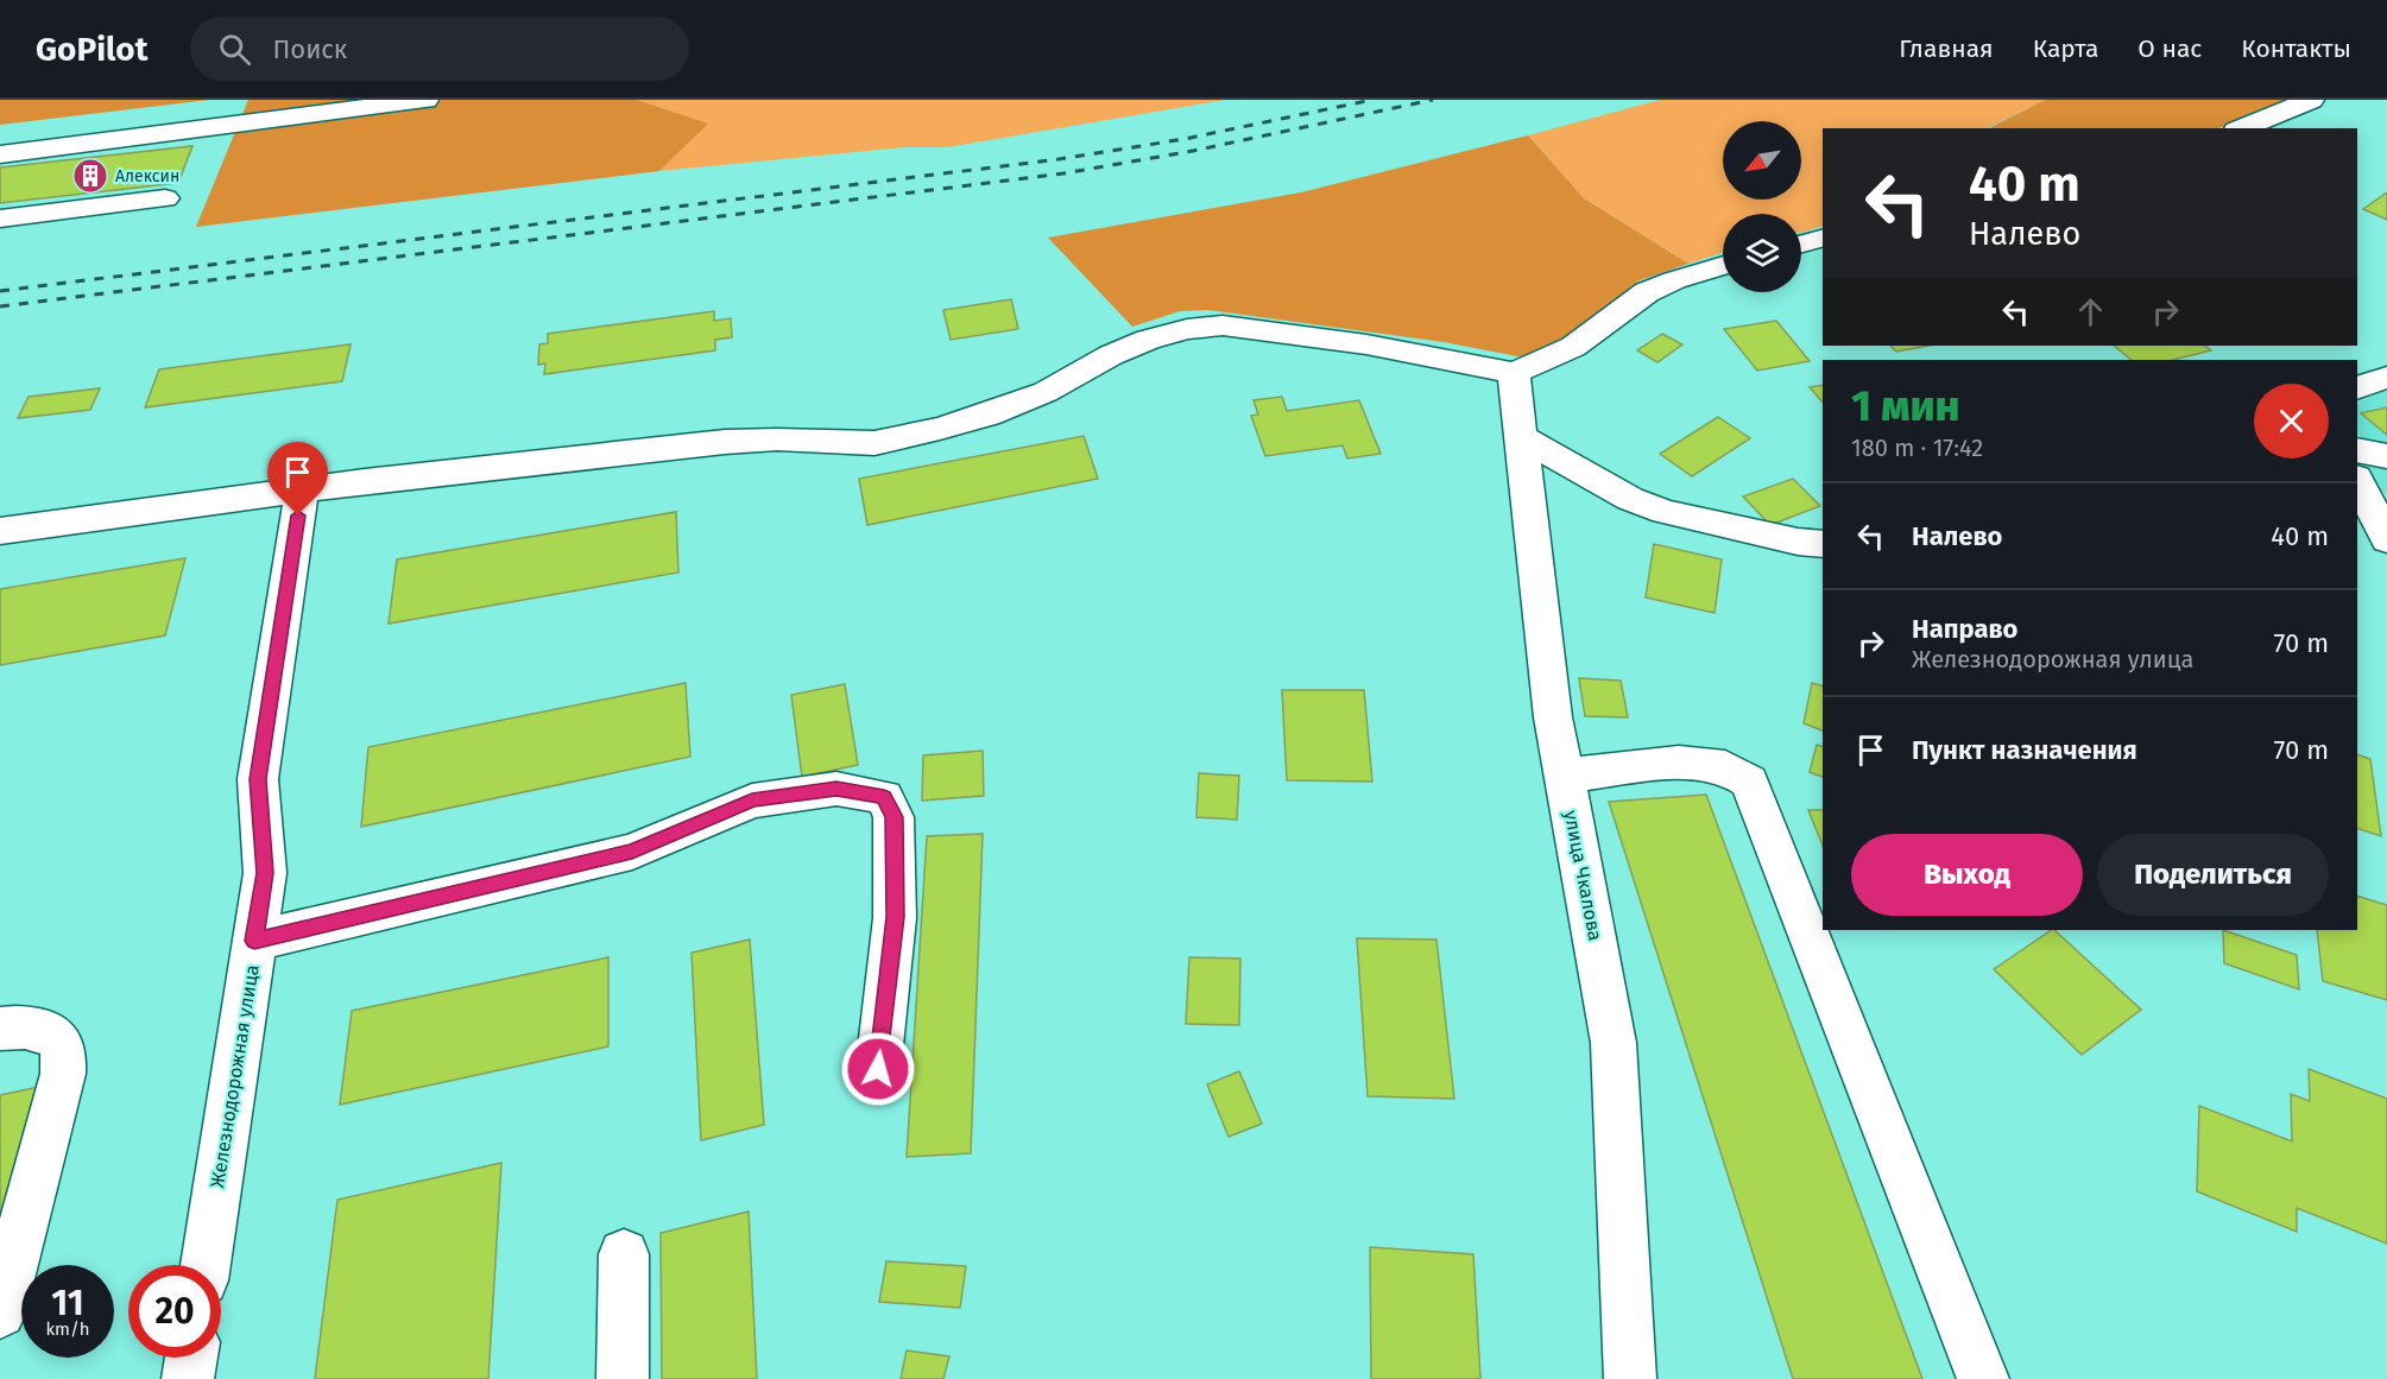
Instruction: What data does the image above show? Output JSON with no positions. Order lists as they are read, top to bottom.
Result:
{
  "streets": {
    "street": ["улица Чкалова", "Железнодорожная улица"]
  },
  "places": {
    "building": ["Алексин"]
  },
  "north": "bottom left",
  "page": {
    "header": "GoPilot",
    "search": "Поиск",
    "nav": [
      "Главная",
      "Карта",
      "О нас",
      "Контакты"
    ],
    "turn": ["40 m", "Налево"],
    "heading": ["1 мин", "180 m · 17:42"],
    "list": [
      {
        "name": "Налево",
        "value": "40 m"
      },
      {
        "name": "Направо",
        "note": "Железнодорожная улица",
        "value": "70 m"
      },
      {
        "name": "Пункт назначения",
        "value": "70 m"
      }
    ],
    "buttons": ["Выход", "Поделиться"],
    "speed": "11 km/h",
    "limit": "20"
  }
}
